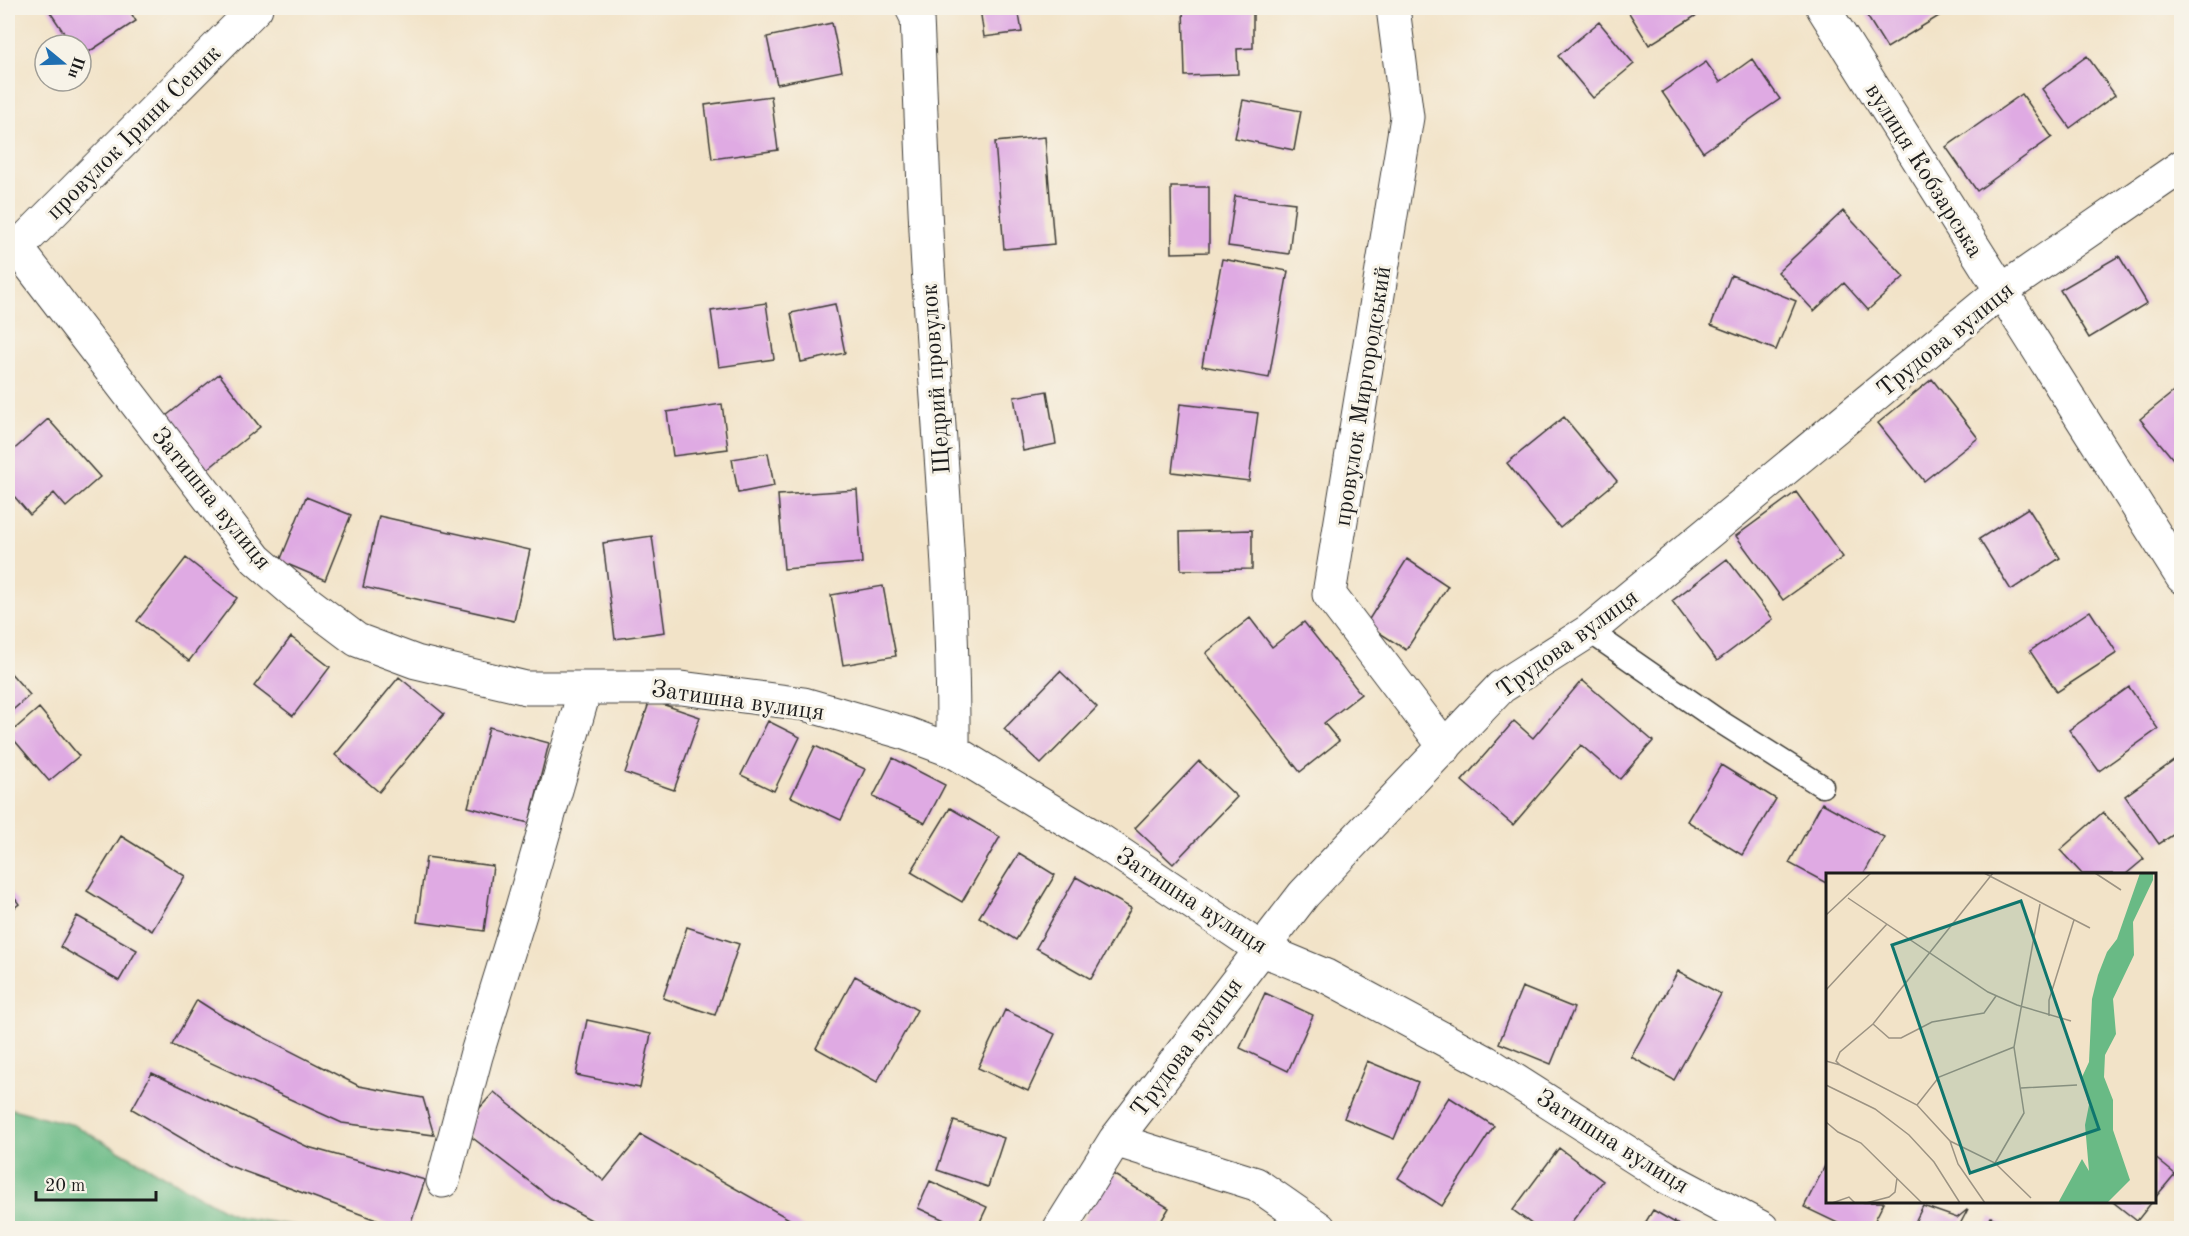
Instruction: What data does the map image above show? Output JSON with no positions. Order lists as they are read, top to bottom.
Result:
{
  "streets": {
    "street": [
      "провулок Ірини Сеник",
      "вулиця Кобзарська",
      "Трудова вулиця",
      "Щедрий провулок",
      "провулок Миргородський",
      "Затишна вулиця"
    ]
  },
  "crossings": [
    ["провулок Ірини Сеник", "Затишна вулиця"],
    ["вулиця Кобзарська", "Трудова вулиця"],
    ["Трудова вулиця", "провулок Миргородський"],
    ["Трудова вулиця", "Затишна вулиця"],
    ["Щедрий провулок", "Затишна вулиця"]
  ],
  "scale_bar": "20 m",
  "north": "right"
}
